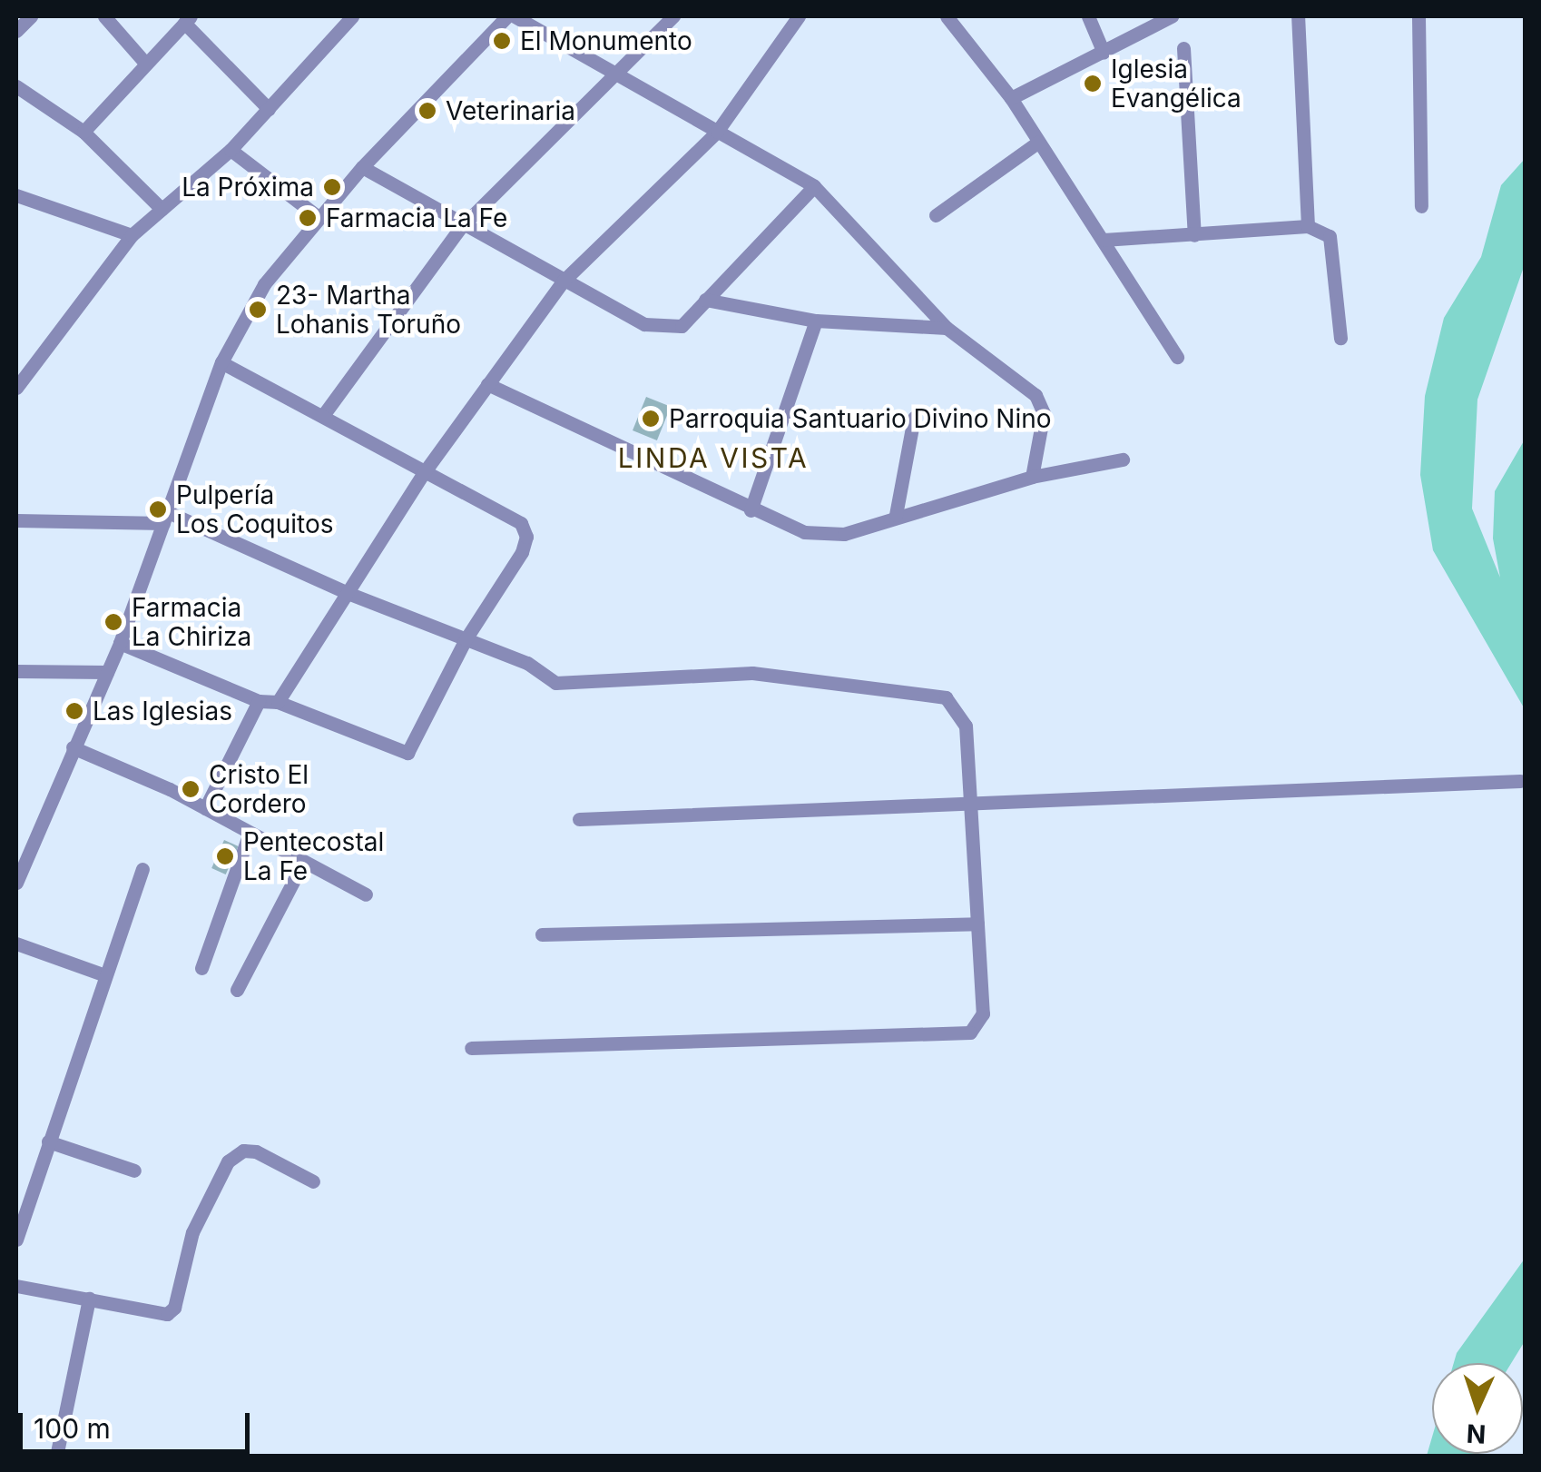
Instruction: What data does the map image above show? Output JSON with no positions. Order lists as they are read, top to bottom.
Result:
{
  "districts": ["LINDA VISTA"],
  "places": [
    "El Monumento",
    "Iglesia Evangélica",
    "Veterinaria",
    "La Próxima",
    "Farmacia La Fe",
    "23- Martha Lohanis Toruño",
    "Parroquia Santuario Divino Nino",
    "Pulpería Los Coquitos",
    "Farmacia La Chiriza",
    "Las Iglesias",
    "Cristo El Cordero",
    "Pentecostal La Fe"
  ],
  "scale_bar": "100 m",
  "north": "bottom"
}
